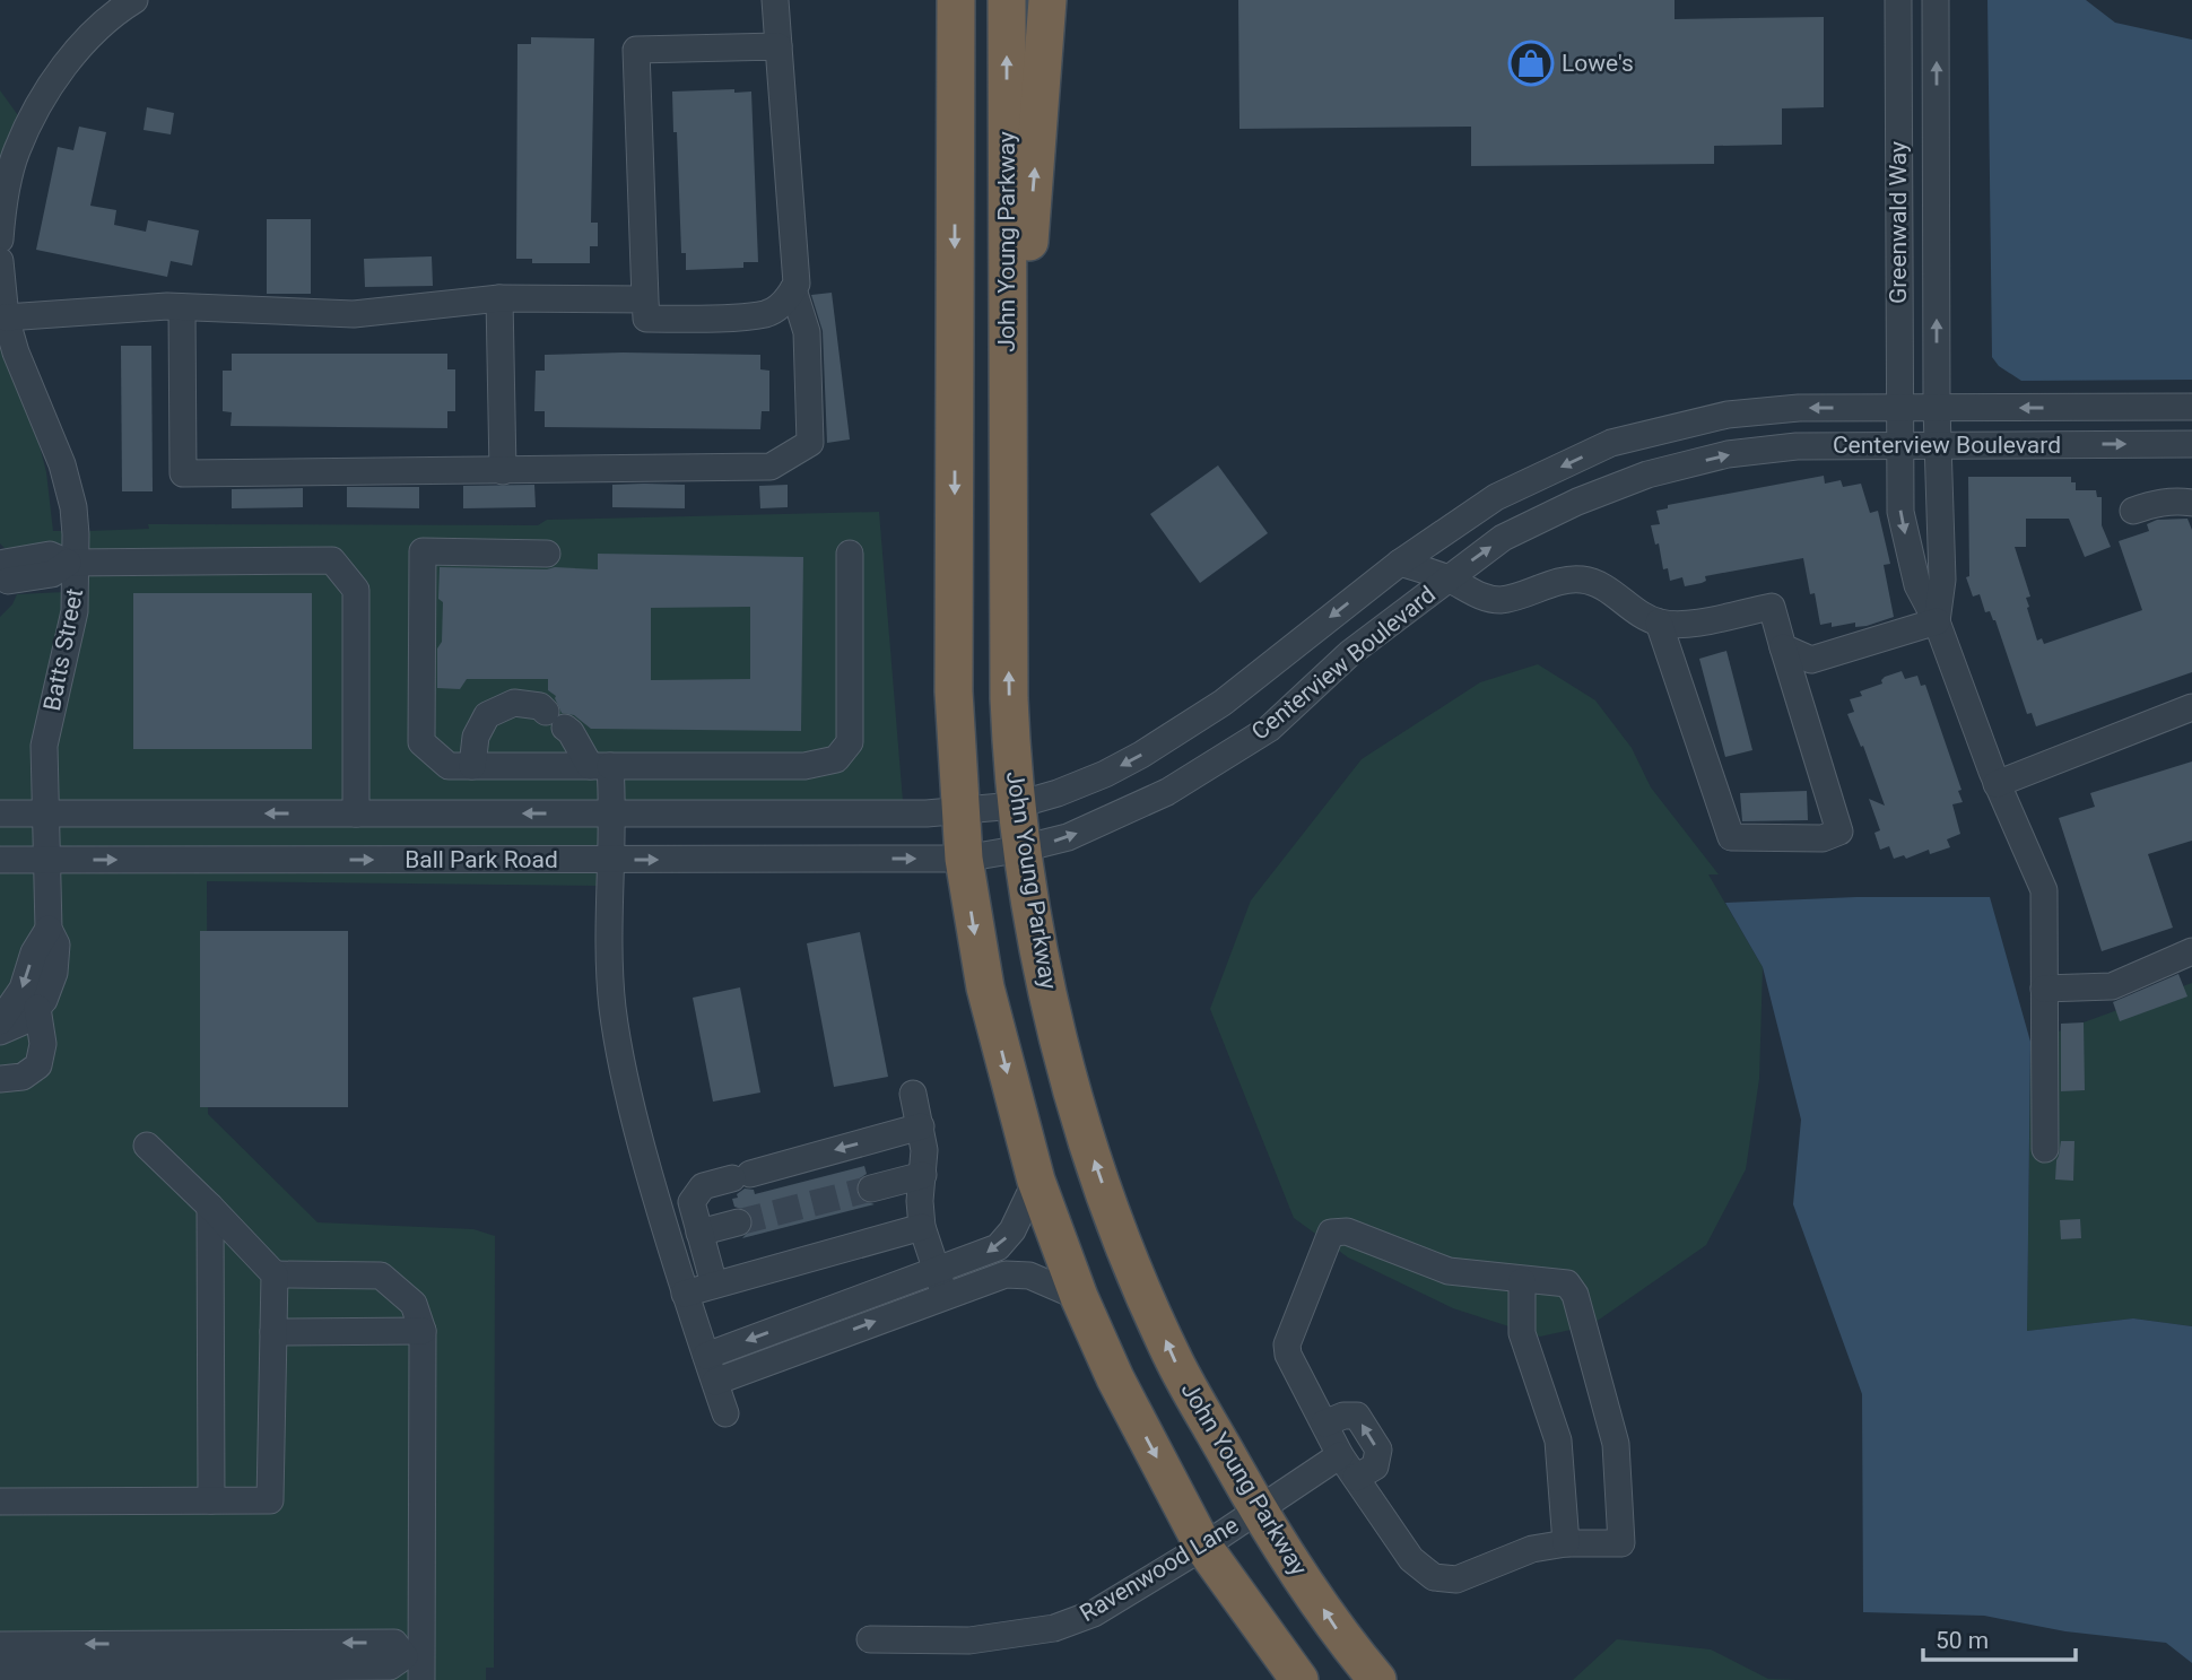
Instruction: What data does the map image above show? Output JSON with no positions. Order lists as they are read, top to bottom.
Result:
{
  "streets": {
    "highway": ["John Young Parkway"],
    "street": [
      "Greenwald Way",
      "Centerview Boulevard",
      "Batts Street",
      "Ball Park Road",
      "Ravenwood Lane"
    ]
  },
  "crossings": [
    ["Greenwald Way", "Centerview Boulevard"],
    ["John Young Parkway", "Centerview Boulevard"],
    ["John Young Parkway", "Ravenwood Lane"],
    ["Centerview Boulevard", "Ball Park Road"],
    ["Batts Street", "Ball Park Road"]
  ],
  "places": {
    "shop": ["Lowe's"]
  },
  "scale_bar": "50 m"
}
